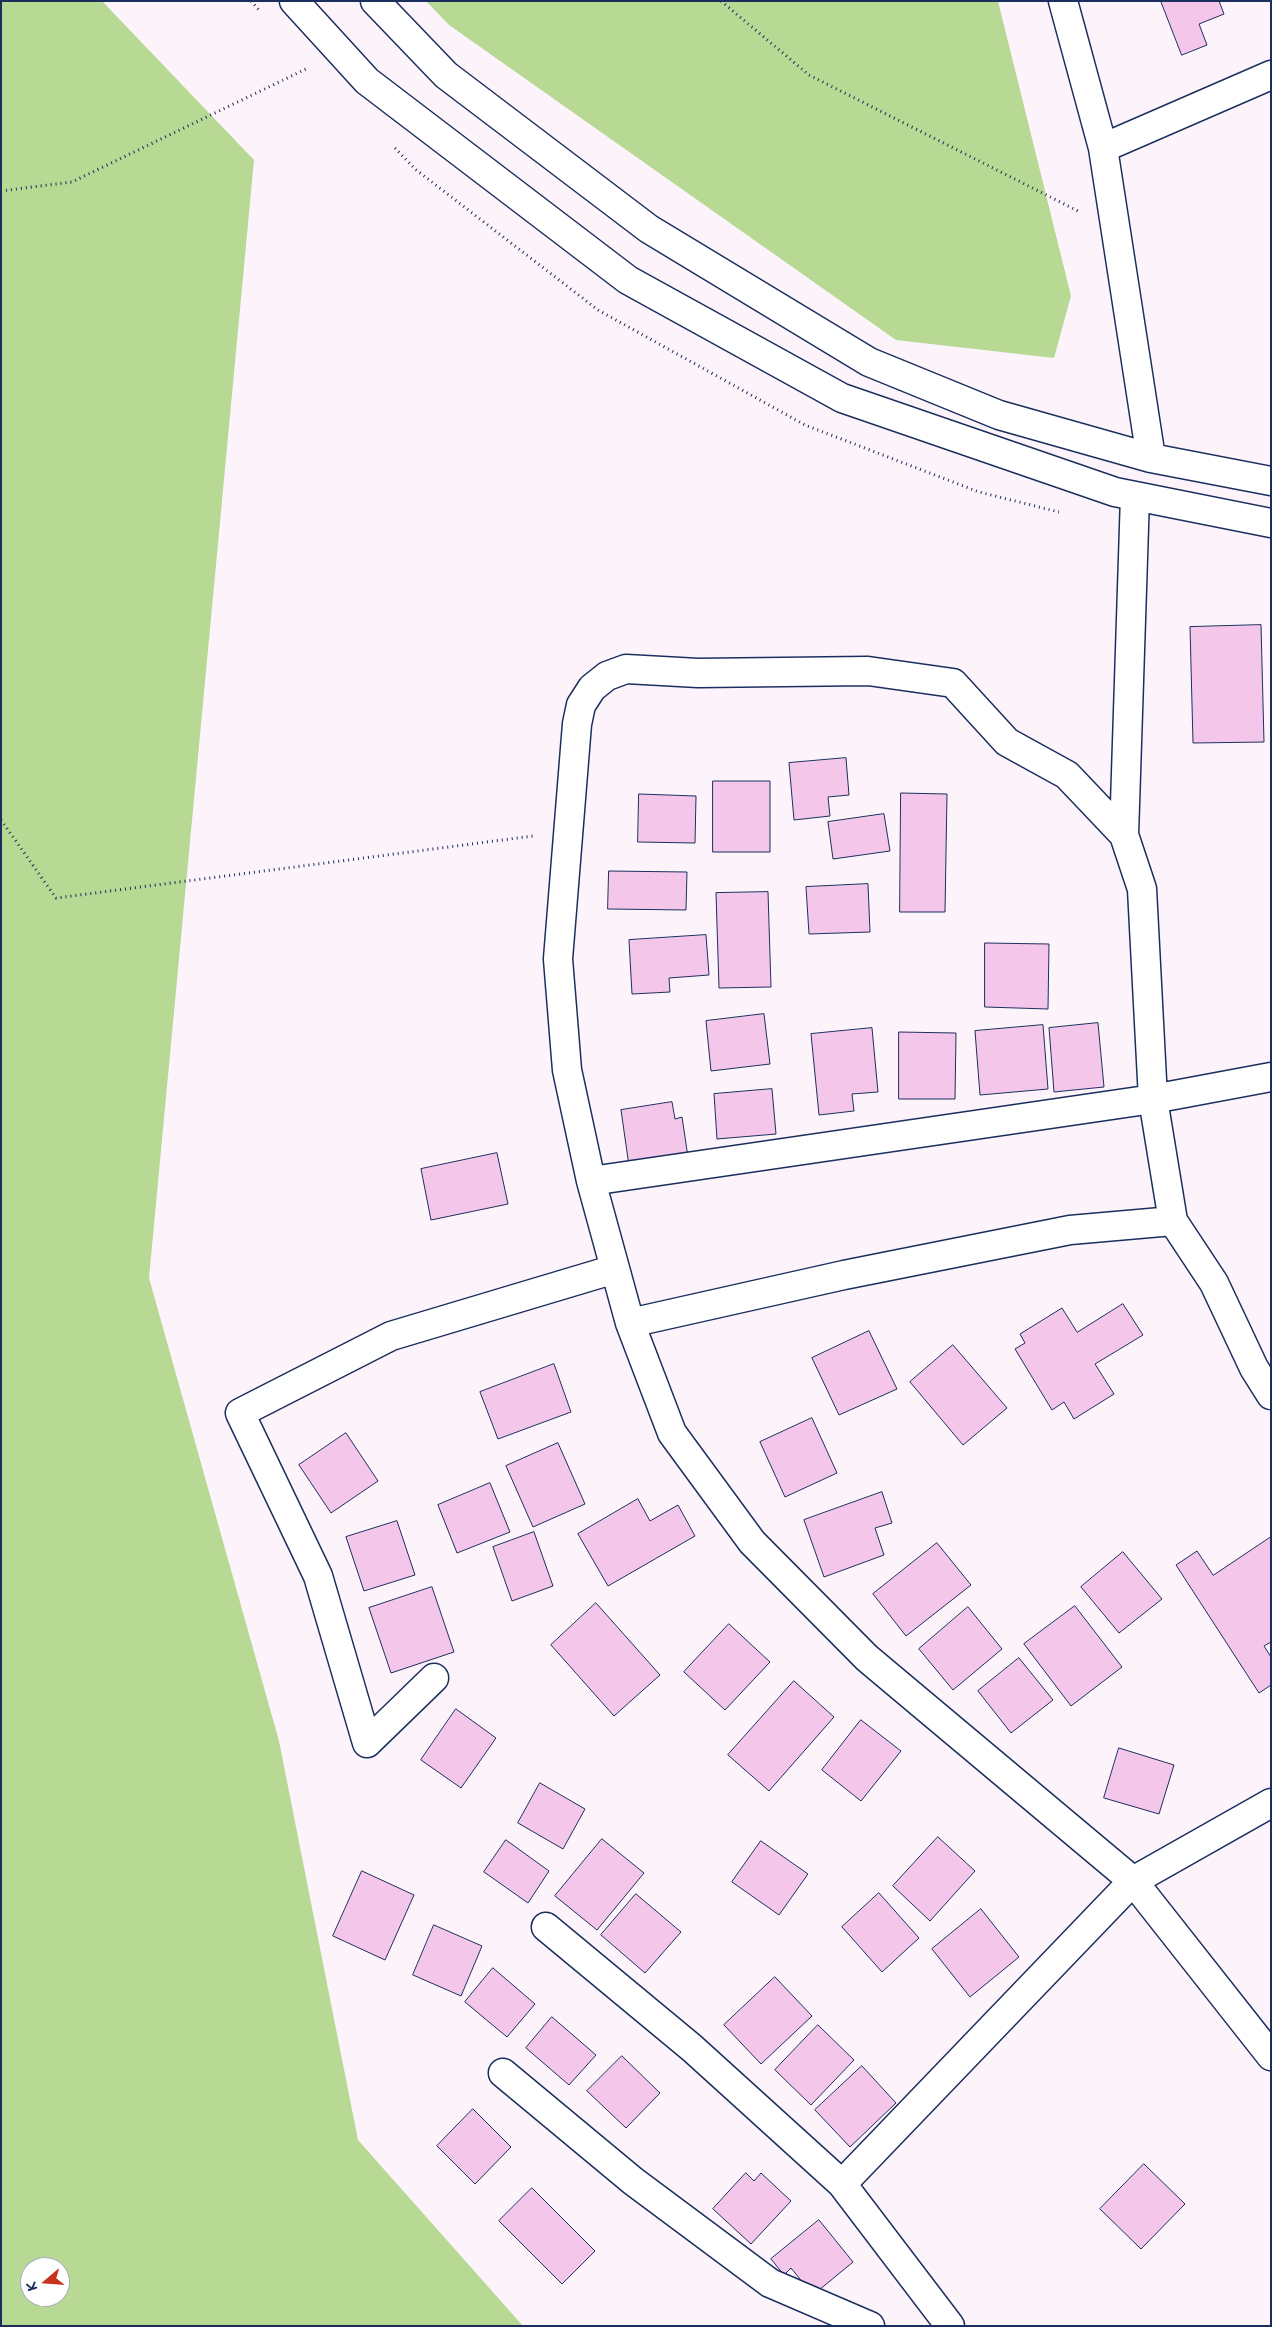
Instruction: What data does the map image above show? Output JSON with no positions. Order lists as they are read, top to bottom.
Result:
{
  "north": "left"
}
